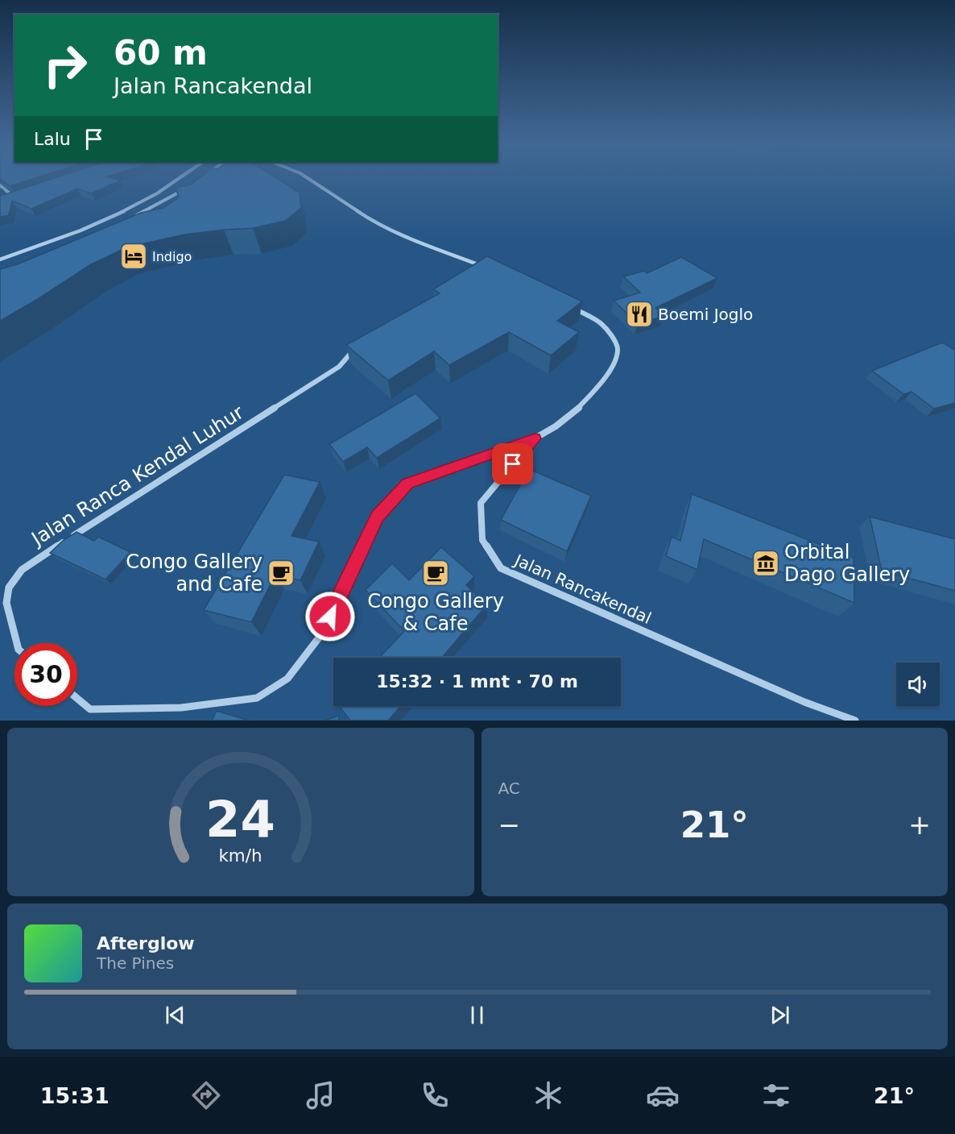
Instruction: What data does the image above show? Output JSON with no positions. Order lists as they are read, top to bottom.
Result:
{
  "streets": {
    "street": ["Jalan Ranca Kendal Luhur", "Jalan Rancakendal"]
  },
  "places": {
    "hotel": ["Indigo"],
    "restaurant": ["Boemi Joglo"],
    "museum": ["Orbital Dago Gallery"],
    "cafe": ["Congo Gallery and Cafe", "Congo Gallery & Cafe"]
  },
  "page": {
    "turn": ["60 m", "Jalan Rancakendal"],
    "then": "Lalu",
    "limit": "30",
    "trip": "15:32 · 1 mnt · 70 m",
    "tile": "AC",
    "heat": ["−", "21°", "+"],
    "song": ["Afterglow", "The Pines"],
    "tabs": ["15:31", "21°"],
    "gauge": ["24", "km/h"]
  }
}
